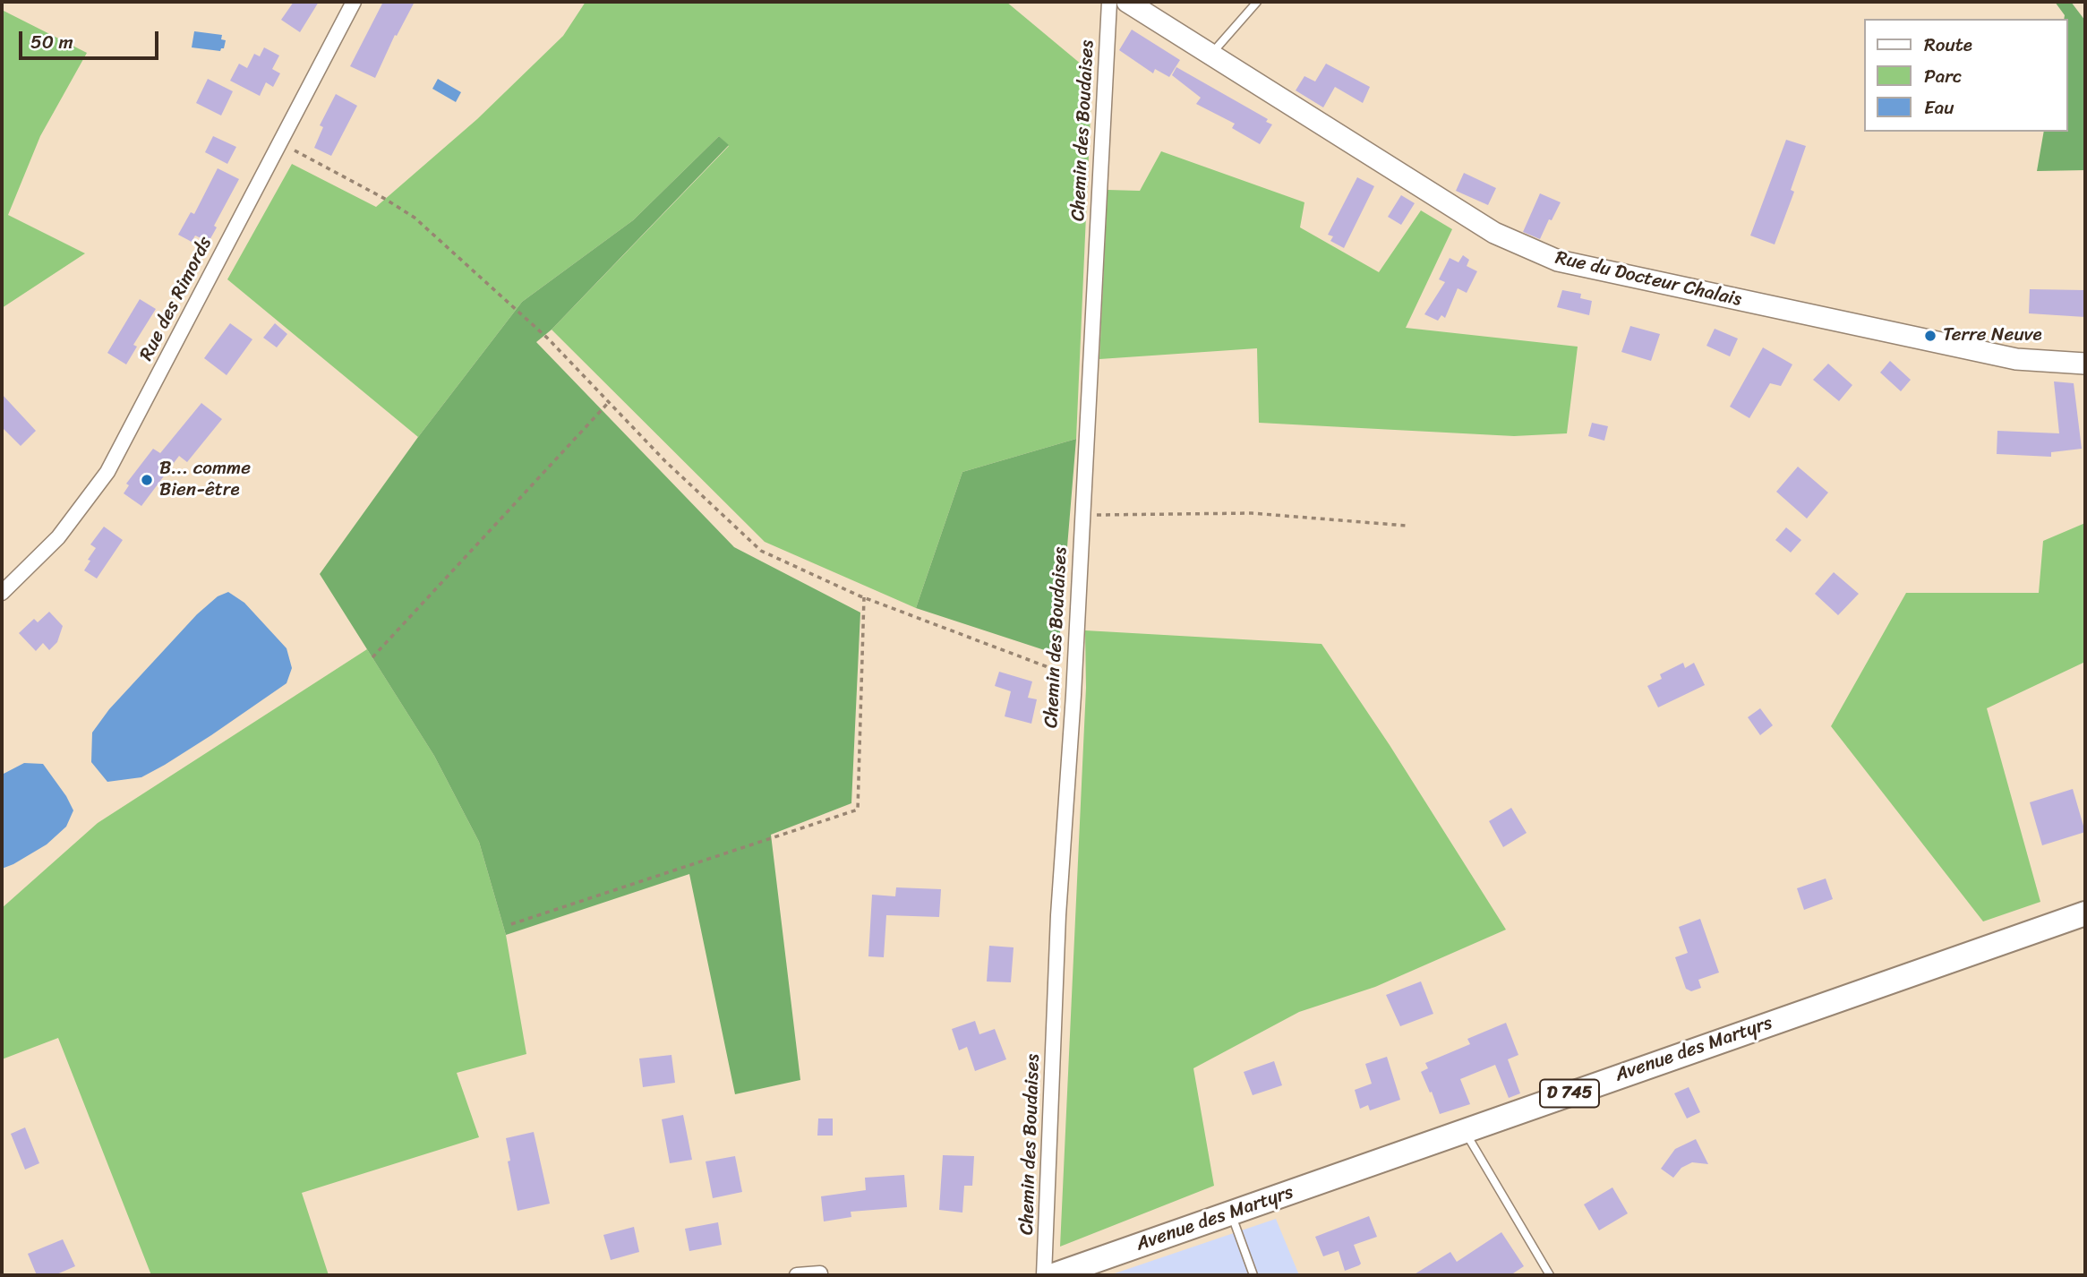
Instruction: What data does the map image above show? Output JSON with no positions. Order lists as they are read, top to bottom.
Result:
{
  "streets": {
    "main road": ["Rue du Docteur Chalais", "Avenue des Martyrs", "D 745"],
    "street": ["Chemin des Boudaises", "Rue des Rimords"]
  },
  "places": ["Terre Neuve", "B... comme Bien-être"],
  "legend": ["Route", "Parc", "Eau"],
  "scale_bar": "50 m"
}
